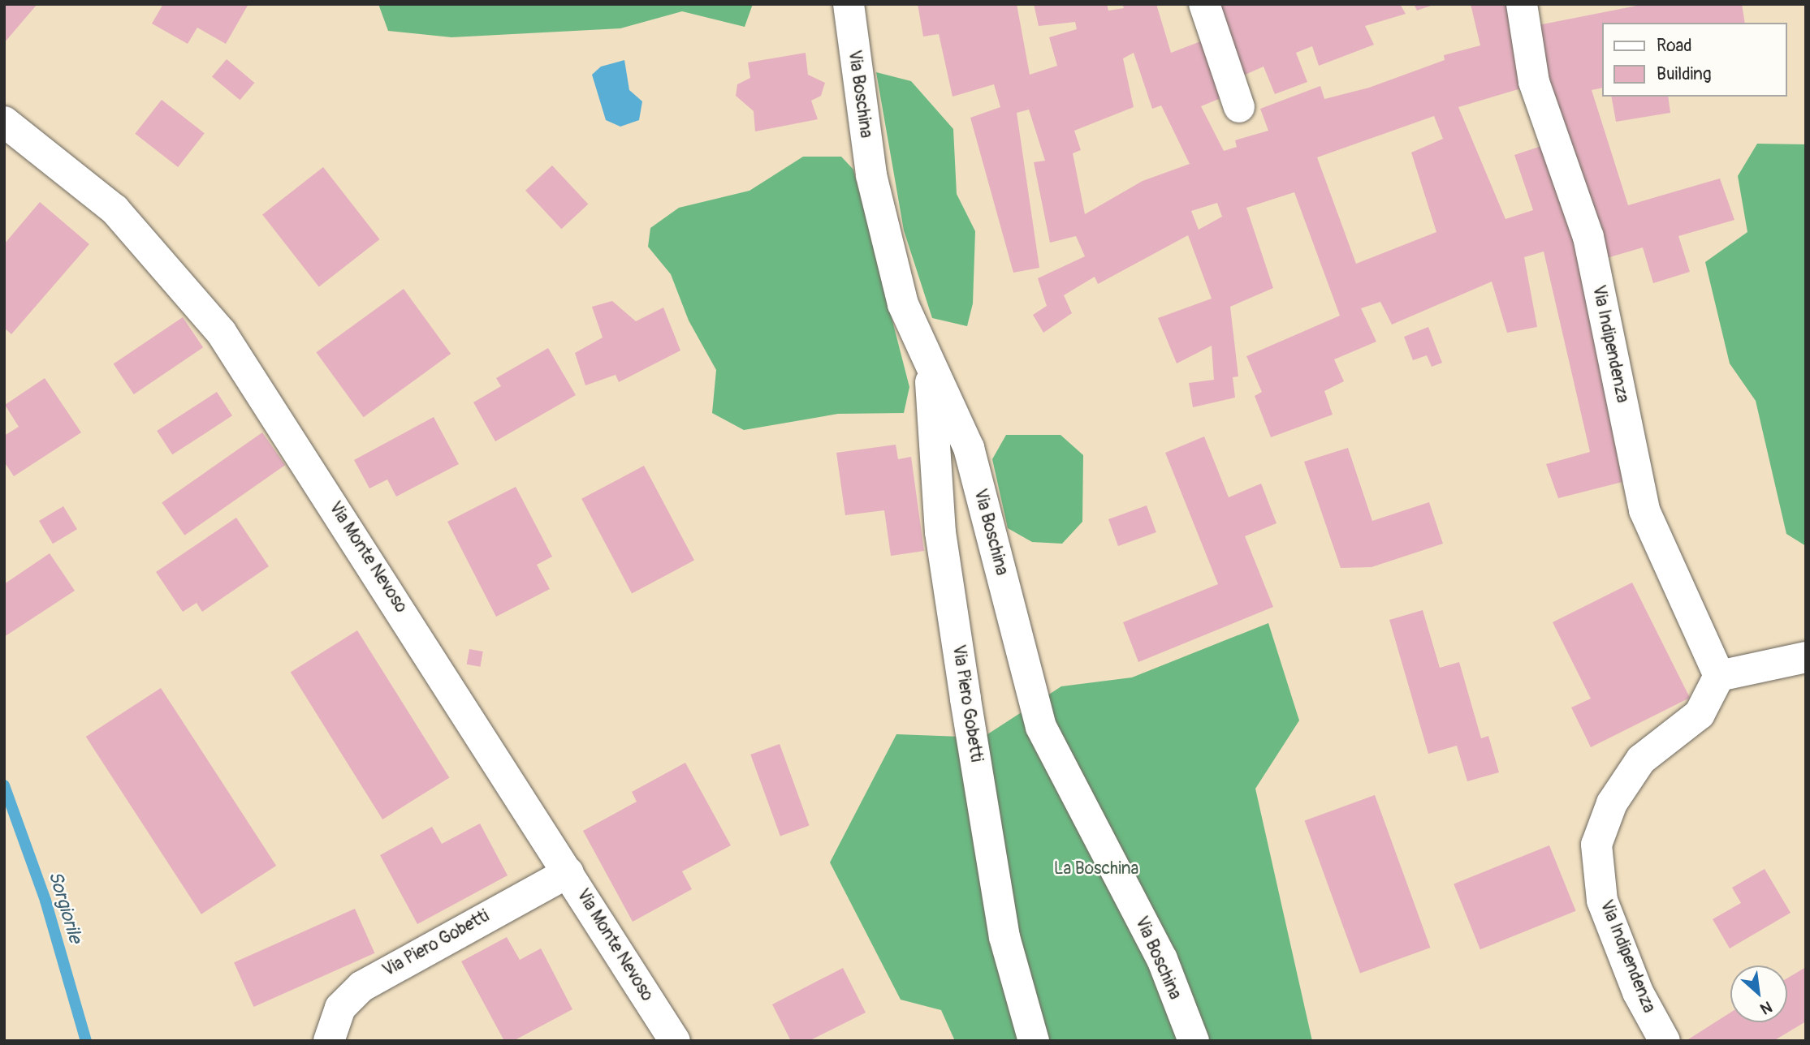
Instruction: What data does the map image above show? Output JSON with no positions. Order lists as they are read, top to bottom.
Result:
{
  "streets": {
    "street": [
      "Via Boschina",
      "Via Indipendenza",
      "Via Monte Nevoso",
      "Via Piero Gobetti"
    ]
  },
  "crossings": [
    ["Via Boschina", "Via Piero Gobetti"],
    ["Via Monte Nevoso", "Via Piero Gobetti"]
  ],
  "water": ["Sorgiorile"],
  "parks": ["La Boschina"],
  "legend": ["Road", "Building"],
  "north": "bottom right"
}
